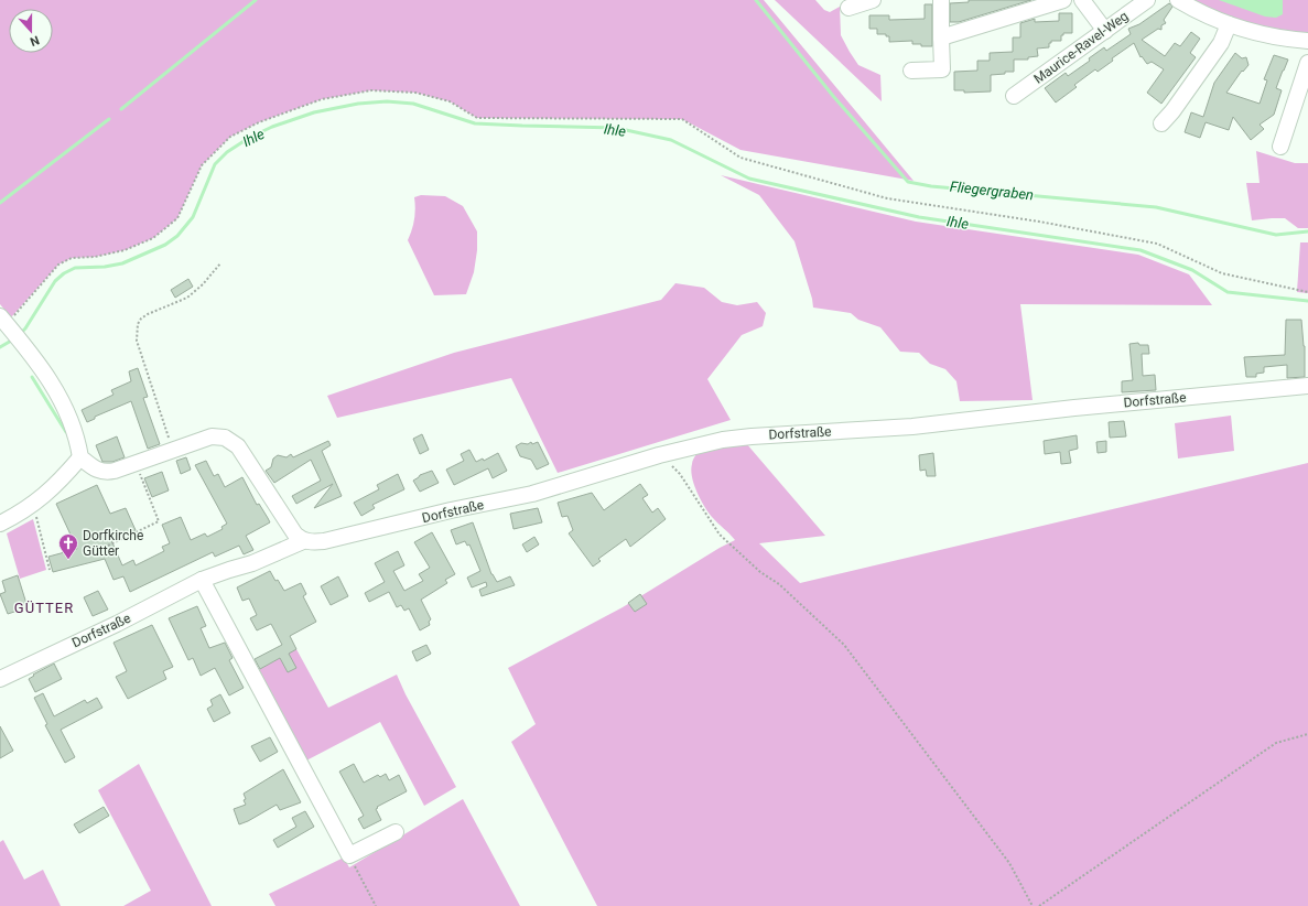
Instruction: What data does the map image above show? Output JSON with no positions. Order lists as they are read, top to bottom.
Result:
{
  "streets": {
    "street": ["Maurice-Ravel-Weg", "Dorfstraße"]
  },
  "districts": ["GÜTTER"],
  "water": ["Ihle", "Fliegergraben"],
  "places": {
    "church": ["Dorfkirche Gütter"]
  },
  "north": "bottom"
}
